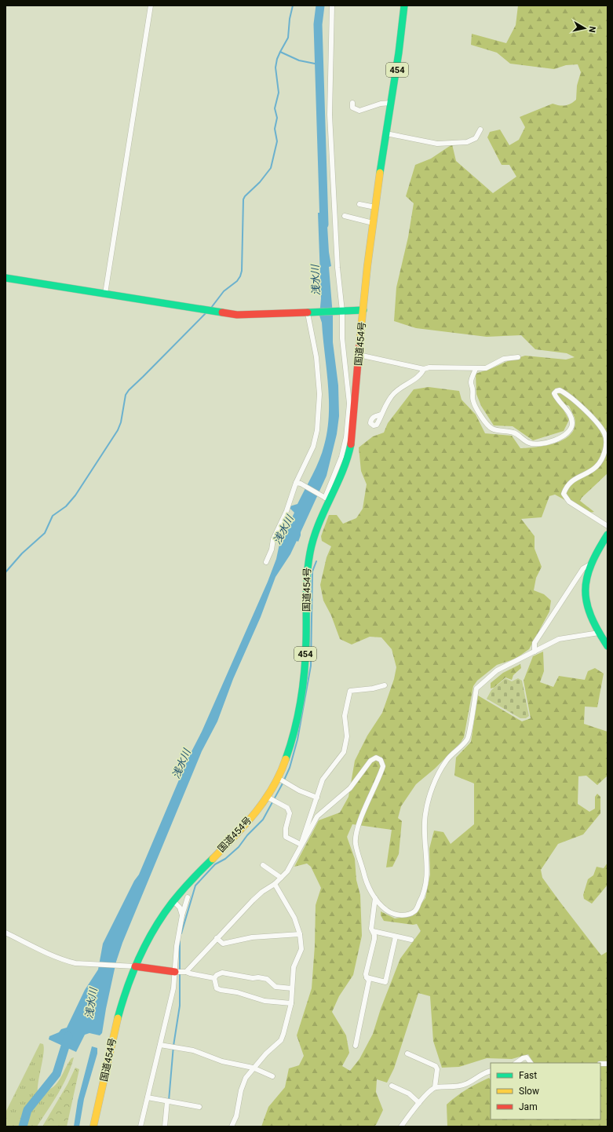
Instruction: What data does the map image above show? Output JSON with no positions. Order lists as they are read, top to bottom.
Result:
{
  "streets": {
    "main road": ["454", "国道454号"]
  },
  "water": ["浅水川"],
  "legend": ["Fast", "Slow", "Jam"],
  "north": "right"
}
